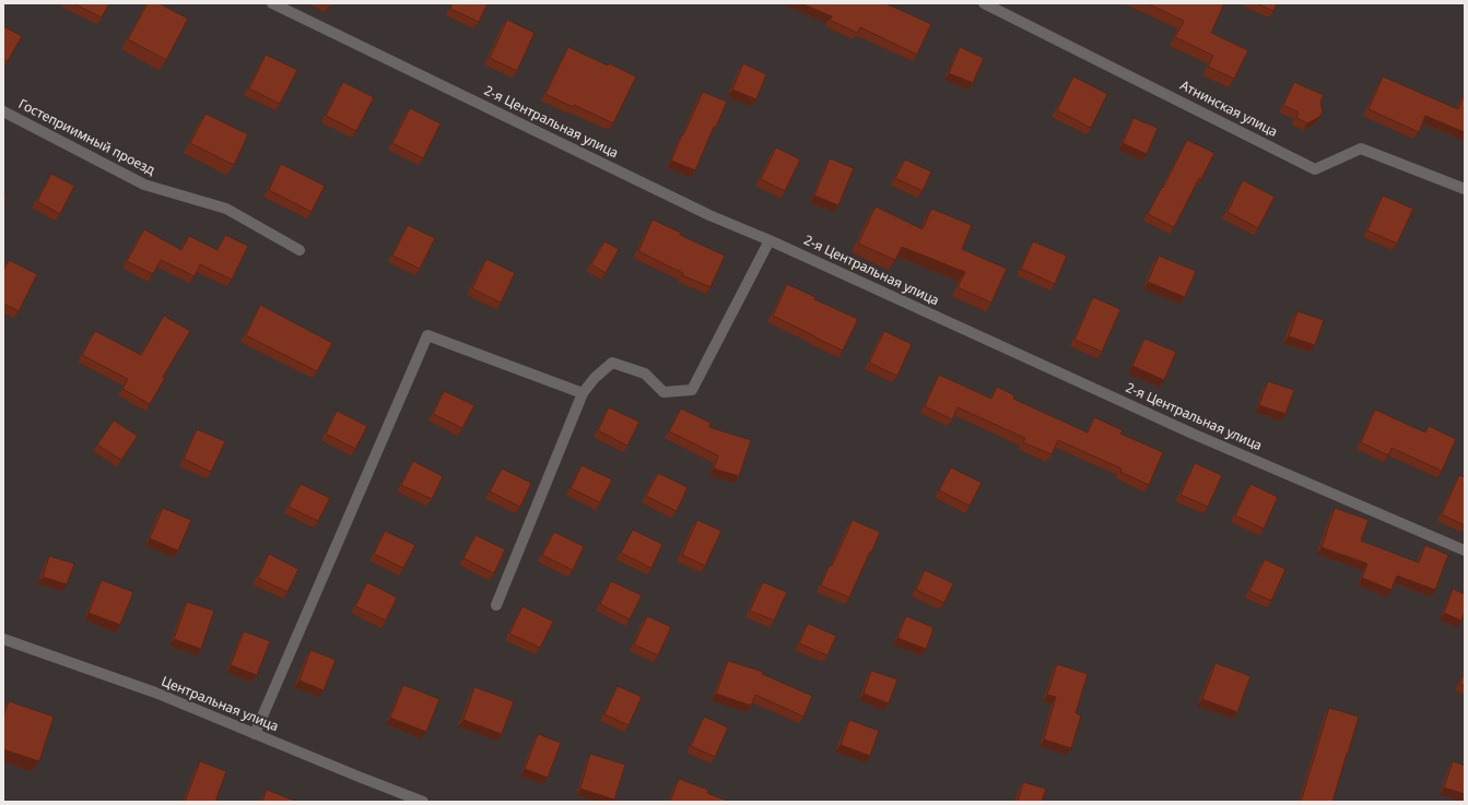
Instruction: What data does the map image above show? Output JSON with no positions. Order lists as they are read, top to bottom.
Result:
{
  "streets": {
    "street": [
      "Атнинская улица",
      "2-я Центральная улица",
      "Гостеприимный проезд",
      "Центральная улица"
    ]
  }
}
